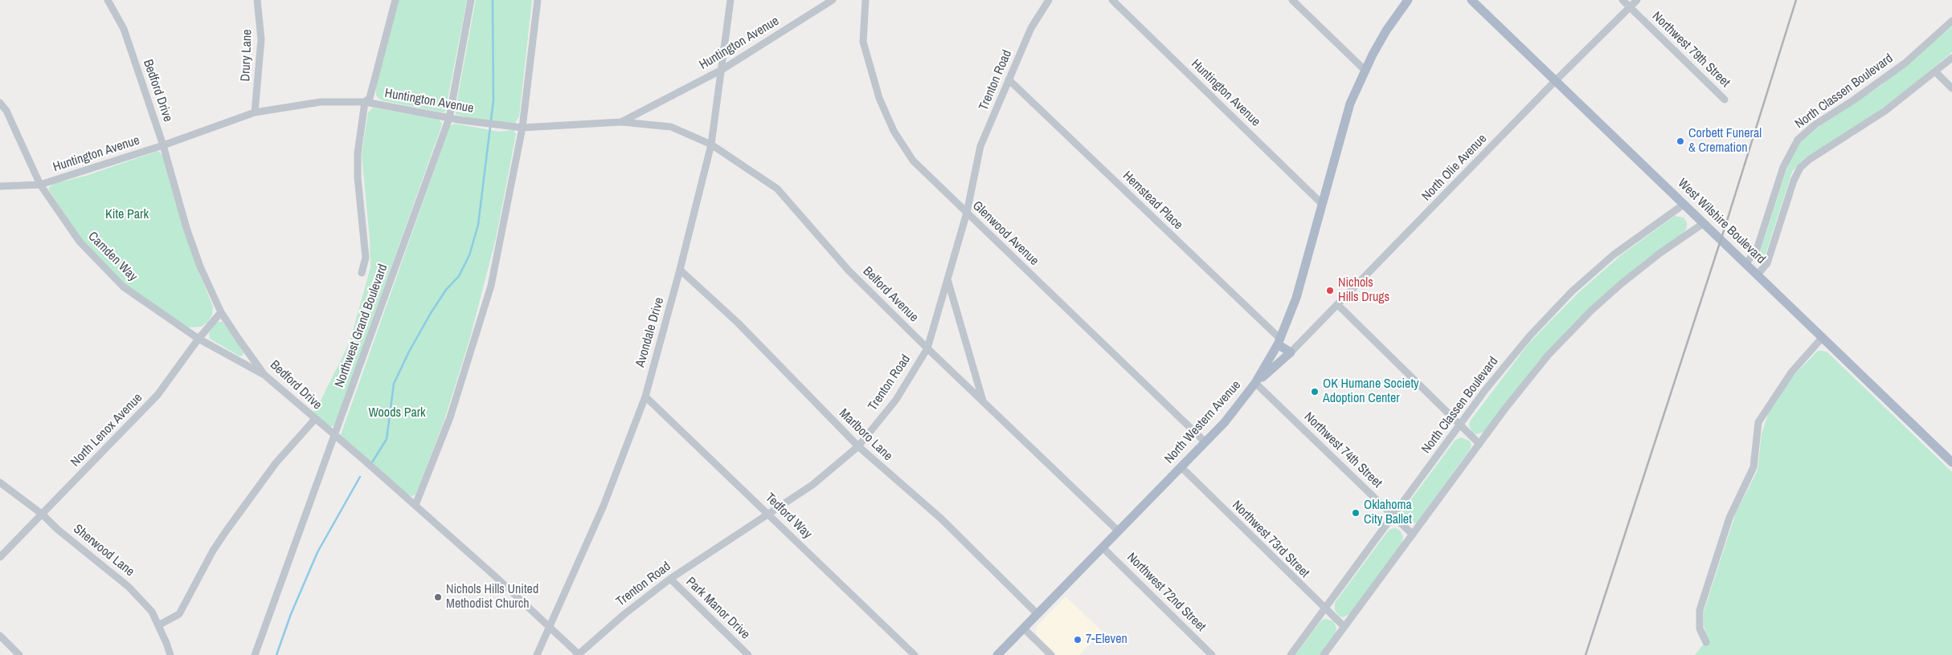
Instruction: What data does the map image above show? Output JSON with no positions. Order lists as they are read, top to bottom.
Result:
{
  "streets": {
    "main road": ["West Wilshire Boulevard", "North Western Avenue"],
    "street": [
      "Huntington Avenue",
      "Northwest 79th Street",
      "Drury Lane",
      "Trenton Road",
      "Bedford Drive",
      "North Classen Boulevard",
      "North Olie Avenue",
      "Hemstead Place",
      "Glenwood Avenue",
      "Camden Way",
      "Belford Avenue",
      "Northwest Grand Boulevard",
      "Avondale Drive",
      "North Lenox Avenue",
      "Marlboro Lane",
      "Northwest 74th Street",
      "Tedford Way",
      "Northwest 73rd Street",
      "Sherwood Lane",
      "Northwest 72nd Street",
      "Park Manor Drive"
    ]
  },
  "crossings": [
    ["Huntington Avenue", "Drury Lane"],
    ["Huntington Avenue", "Bedford Drive"],
    ["Huntington Avenue", "Camden Way"],
    ["Huntington Avenue", "Belford Avenue"],
    ["Huntington Avenue", "Northwest Grand Boulevard"],
    ["Huntington Avenue", "Avondale Drive"],
    ["Huntington Avenue", "North Western Avenue"],
    ["Northwest 79th Street", "North Olie Avenue"],
    ["Trenton Road", "Bedford Drive"],
    ["Trenton Road", "Hemstead Place"],
    ["Trenton Road", "Glenwood Avenue"],
    ["Trenton Road", "Belford Avenue"],
    ["Trenton Road", "Marlboro Lane"],
    ["Trenton Road", "Tedford Way"],
    ["Trenton Road", "Park Manor Drive"],
    ["Bedford Drive", "Camden Way"],
    ["Bedford Drive", "Northwest Grand Boulevard"],
    ["Bedford Drive", "Avondale Drive"],
    ["Bedford Drive", "North Lenox Avenue"],
    ["North Classen Boulevard", "West Wilshire Boulevard"],
    ["North Classen Boulevard", "Northwest 74th Street"],
    ["North Classen Boulevard", "Northwest 73rd Street"],
    ["North Olie Avenue", "West Wilshire Boulevard"],
    ["Hemstead Place", "North Western Avenue"],
    ["Glenwood Avenue", "North Western Avenue"],
    ["Camden Way", "North Lenox Avenue"],
    ["Belford Avenue", "Avondale Drive"],
    ["Belford Avenue", "North Western Avenue"],
    ["Avondale Drive", "Marlboro Lane"],
    ["Avondale Drive", "Tedford Way"],
    ["North Western Avenue", "Marlboro Lane"],
    ["North Western Avenue", "Northwest 74th Street"],
    ["North Western Avenue", "Northwest 73rd Street"],
    ["North Western Avenue", "Northwest 72nd Street"],
    ["North Lenox Avenue", "Sherwood Lane"]
  ],
  "parks": ["Kite Park", "Woods Park"],
  "places": [
    "Corbett Funeral & Cremation",
    "Nichols Hills Drugs",
    "OK Humane Society Adoption Center",
    "Oklahoma City Ballet",
    "Nichols Hills United Methodist Church",
    "7-Eleven"
  ]
}
